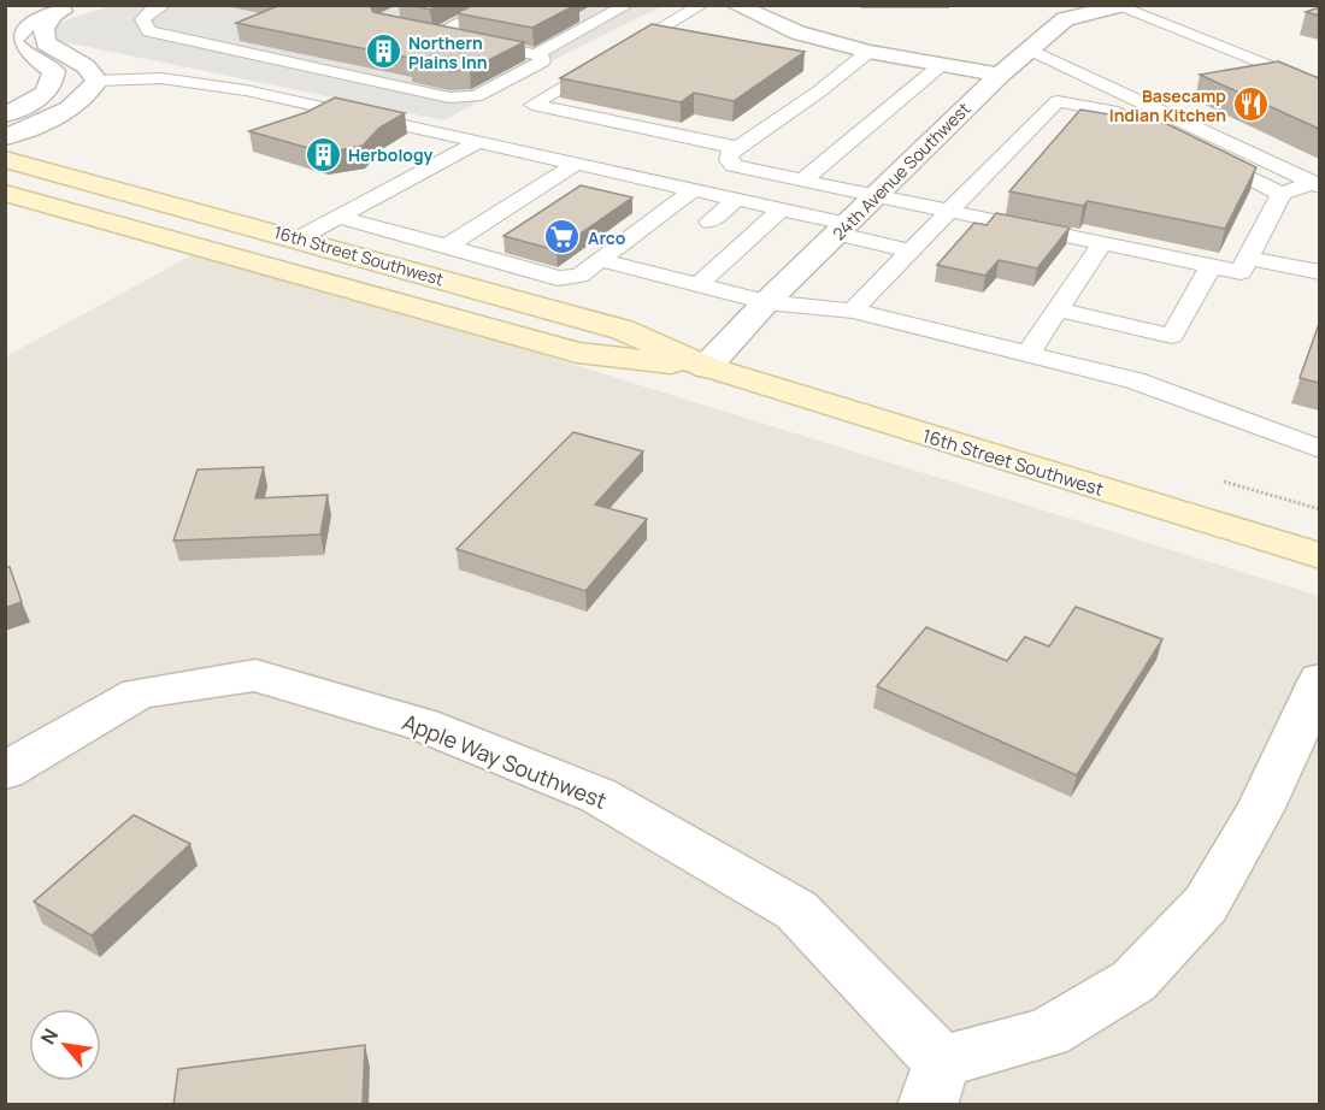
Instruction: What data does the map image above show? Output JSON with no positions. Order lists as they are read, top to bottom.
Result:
{
  "streets": {
    "main road": ["16th Street Southwest"],
    "street": ["24th Avenue Southwest", "Apple Way Southwest"]
  },
  "crossings": [
    ["24th Avenue Southwest", "16th Street Southwest"]
  ],
  "places": {
    "building": ["Northern Plains Inn", "Herbology"],
    "restaurant": ["Basecamp Indian Kitchen"],
    "supermarket": ["Arco"]
  },
  "north": "top left"
}
